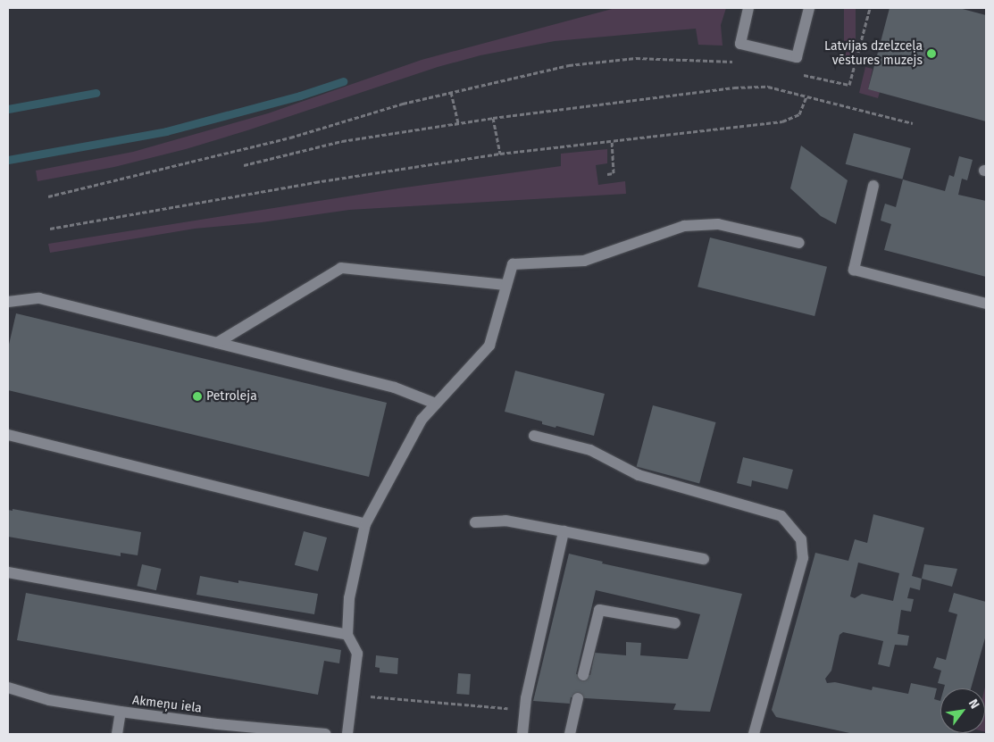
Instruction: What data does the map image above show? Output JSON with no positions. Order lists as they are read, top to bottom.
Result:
{
  "streets": {
    "street": ["Akmeņu iela"]
  },
  "places": ["Latvijas dzelzceļa vēstures muzejs", "Petroleja"],
  "north": "top right"
}
